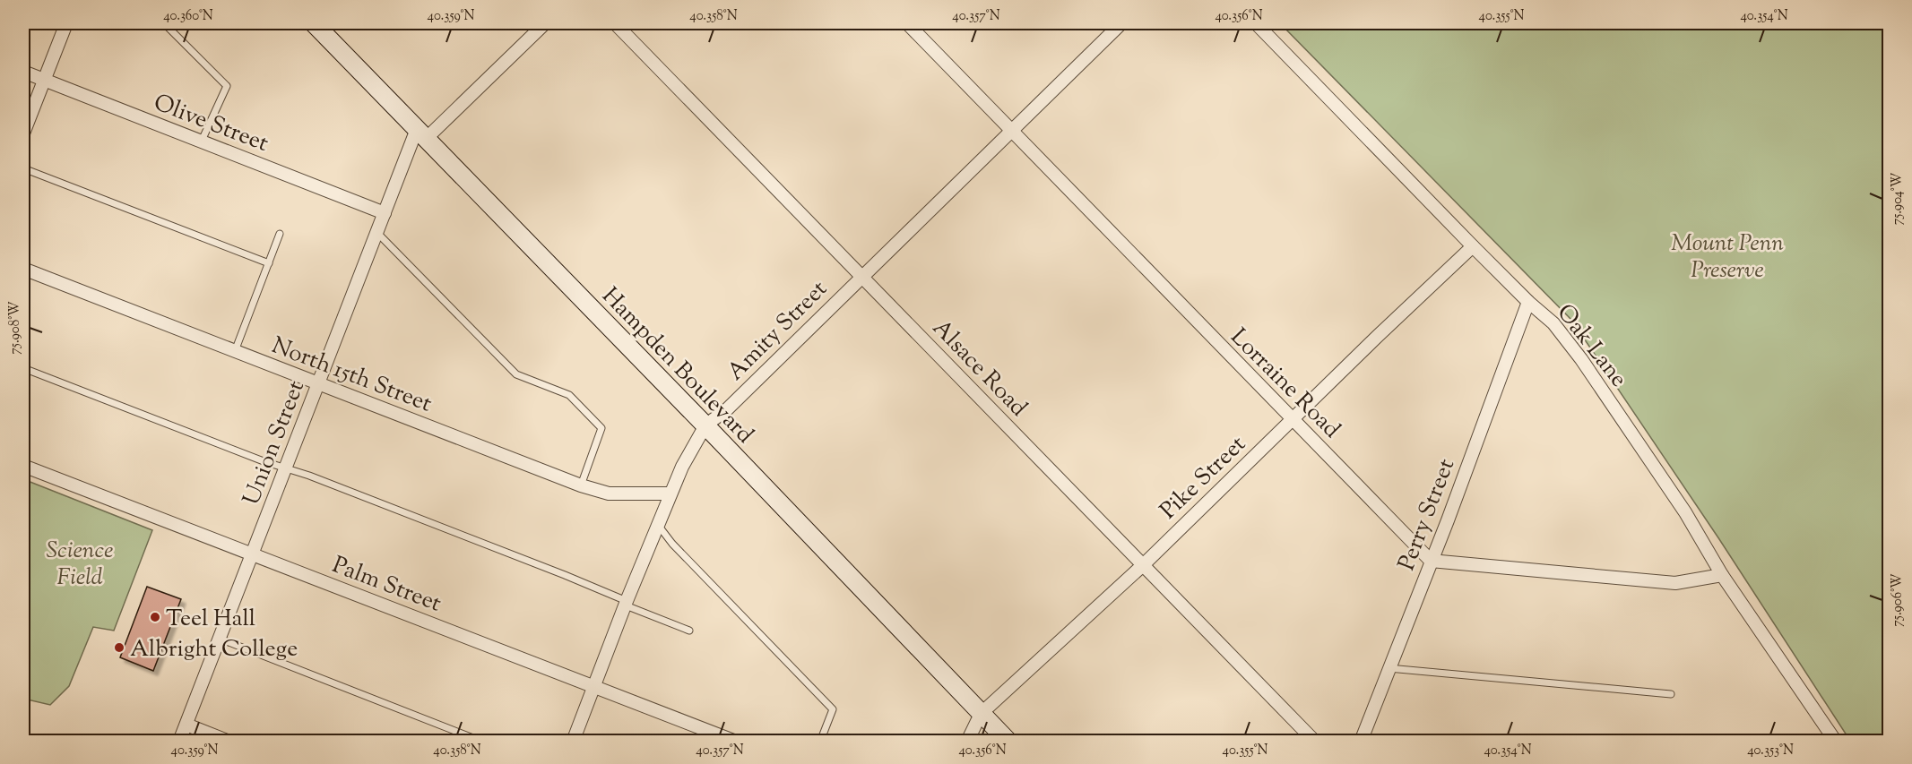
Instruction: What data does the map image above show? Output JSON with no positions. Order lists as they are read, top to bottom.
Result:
{
  "streets": {
    "main road": ["Hampden Boulevard"],
    "street": [
      "Olive Street",
      "Amity Street",
      "Oak Lane",
      "Alsace Road",
      "North 15th Street",
      "Lorraine Road",
      "Union Street",
      "Pike Street",
      "Perry Street",
      "Palm Street"
    ]
  },
  "crossings": [
    ["Olive Street", "Union Street"],
    ["Amity Street", "Hampden Boulevard"],
    ["Amity Street", "Alsace Road"],
    ["Amity Street", "North 15th Street"],
    ["Amity Street", "Lorraine Road"],
    ["Amity Street", "Palm Street"],
    ["Oak Lane", "Pike Street"],
    ["Oak Lane", "Perry Street"],
    ["Hampden Boulevard", "Union Street"],
    ["Hampden Boulevard", "Pike Street"],
    ["Alsace Road", "Pike Street"],
    ["North 15th Street", "Union Street"],
    ["Lorraine Road", "Pike Street"],
    ["Lorraine Road", "Perry Street"],
    ["Union Street", "Palm Street"]
  ],
  "parks": ["Mount Penn Preserve", "Science Field"],
  "places": ["Teel Hall", "Albright College"],
  "coordinates": [
    "40.360°N",
    "40.359°N",
    "40.358°N",
    "40.357°N",
    "40.356°N",
    "40.355°N",
    "40.354°N",
    "75.904°W",
    "75.908°W",
    "75.906°W",
    "40.353°N"
  ]
}
